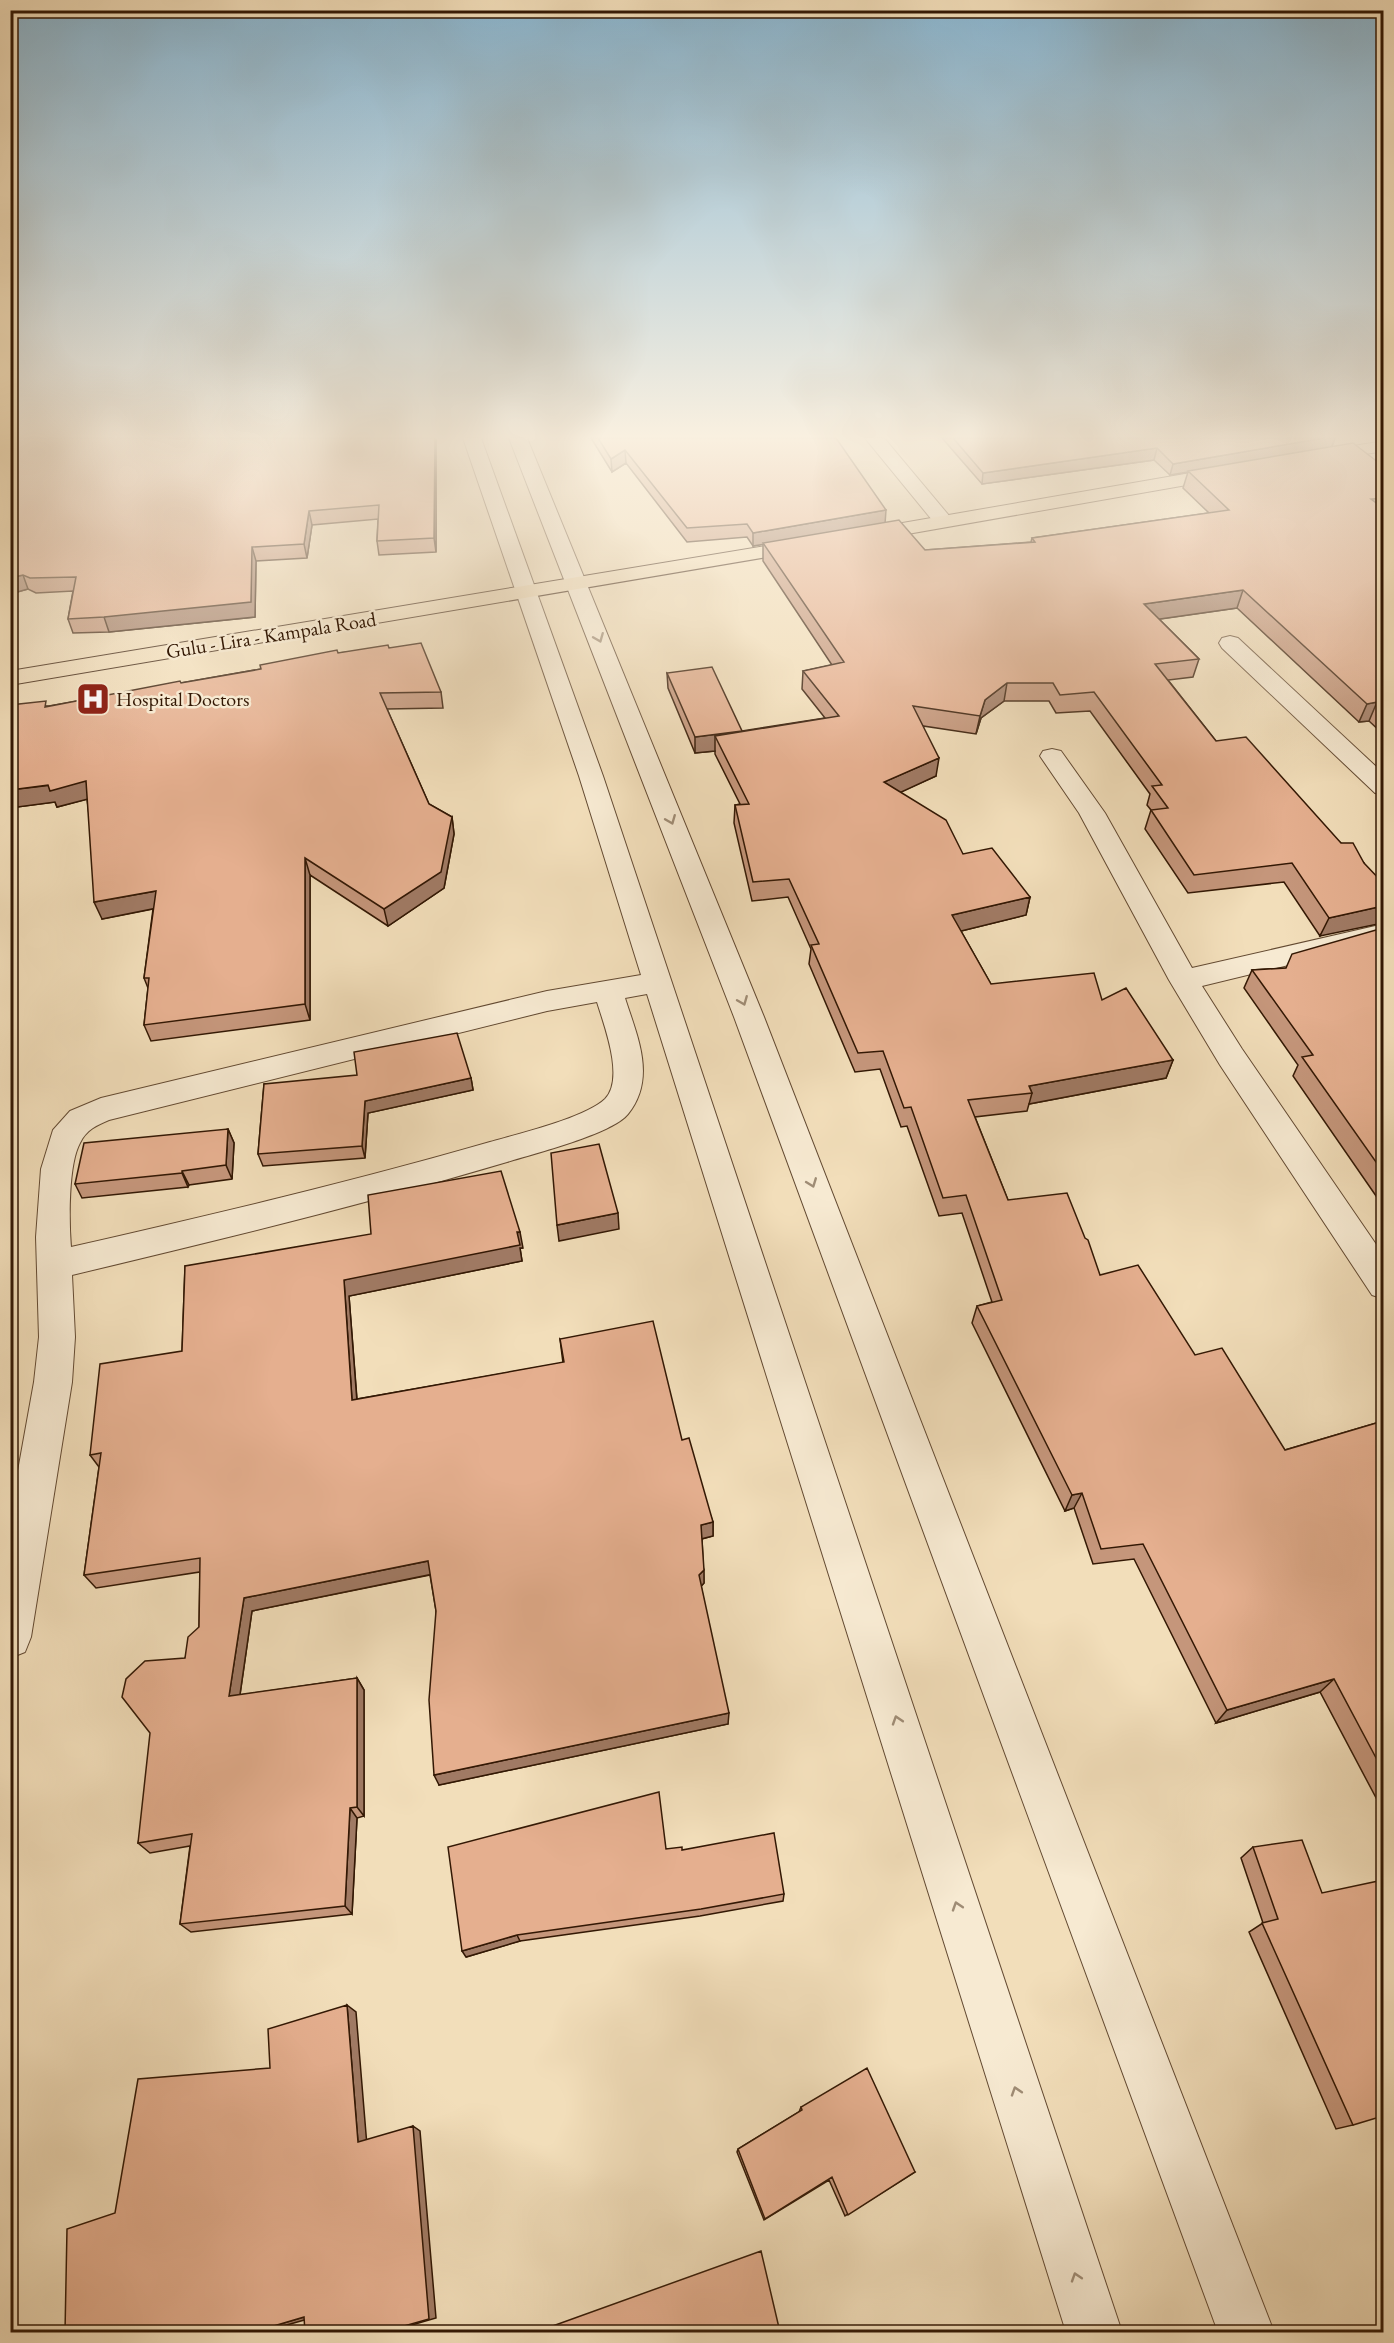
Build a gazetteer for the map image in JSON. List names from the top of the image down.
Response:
{
  "streets": {
    "main road": ["Gulu - Lira - Kampala Road"]
  },
  "places": {
    "hospital": ["Hospital Doctors"]
  }
}
